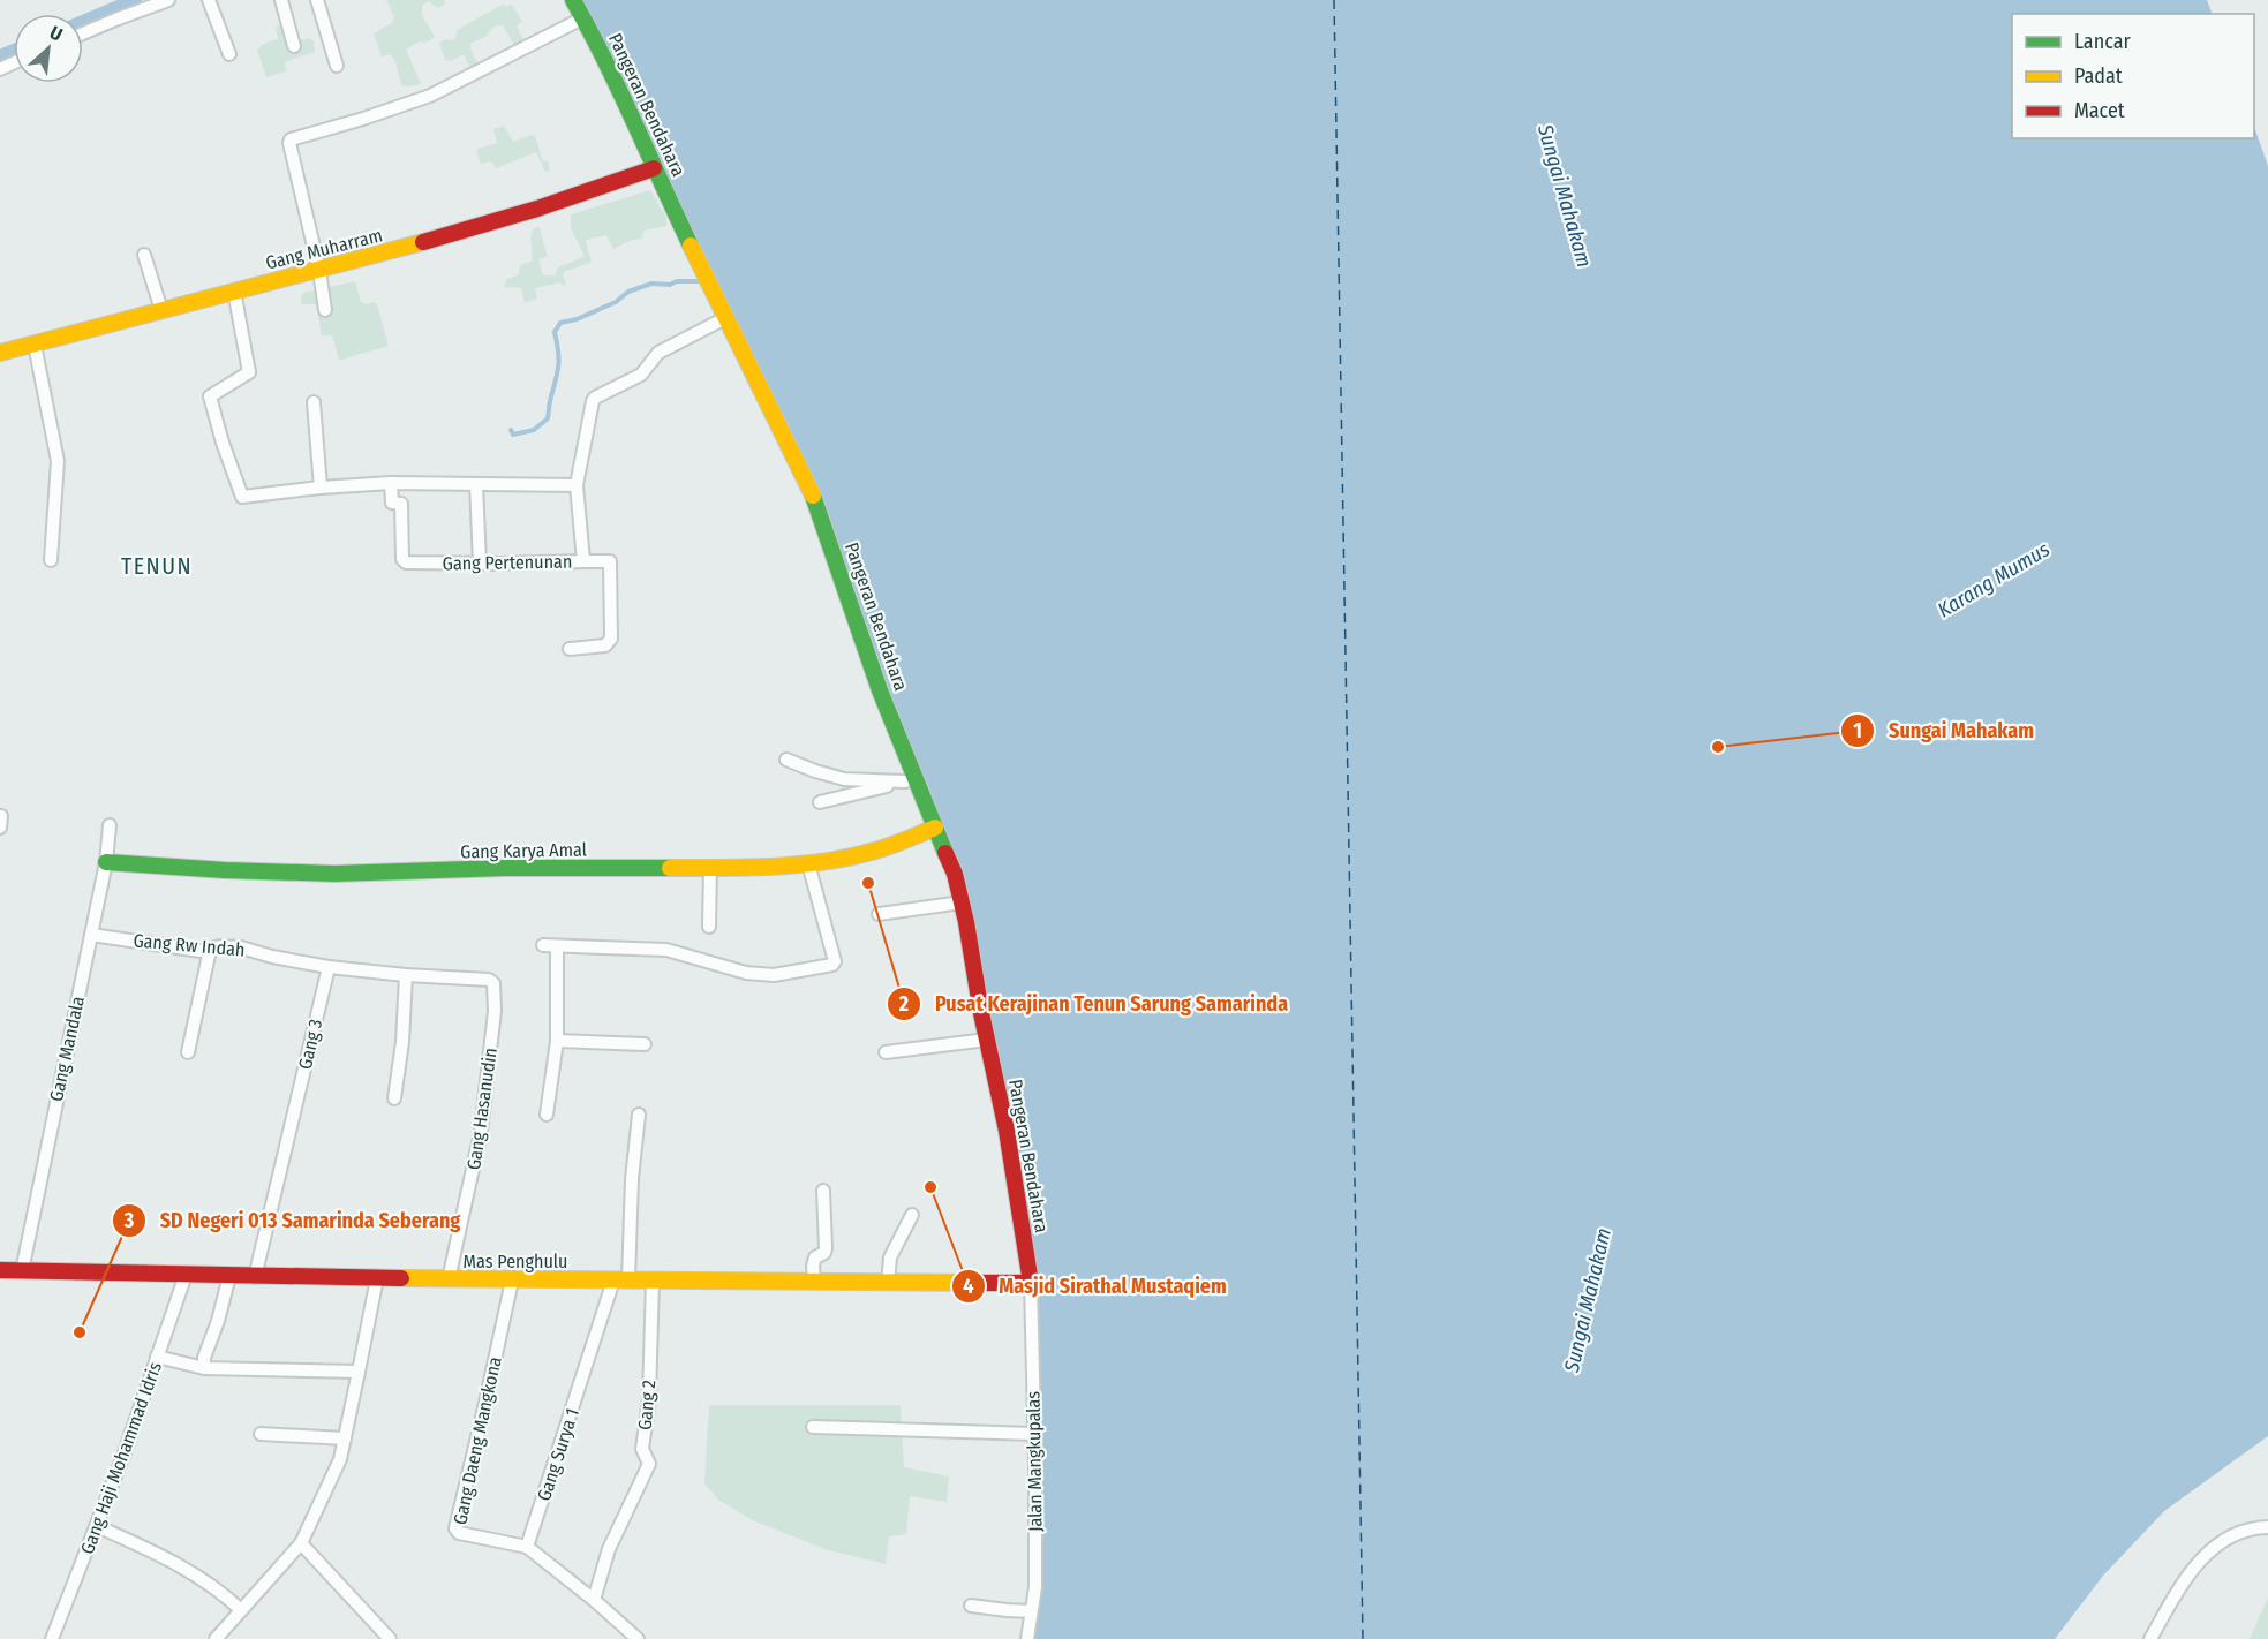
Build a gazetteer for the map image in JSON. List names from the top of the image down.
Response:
{
  "streets": {
    "street": [
      "Pangeran Bendahara",
      "Gang Muharram",
      "Gang Pertenunan",
      "Gang Karya Amal",
      "Gang Rw Indah",
      "Gang 3",
      "Gang Mandala",
      "Gang Hasanudin",
      "Mas Penghulu",
      "Gang 2",
      "Gang Daeng Mangkona",
      "Gang Surya 1",
      "Gang Haji Mohammad Idris",
      "Jalan Mangkupalas"
    ]
  },
  "crossings": [
    ["Pangeran Bendahara", "Gang Muharram"],
    ["Pangeran Bendahara", "Gang Pertenunan"],
    ["Pangeran Bendahara", "Gang Karya Amal"],
    ["Pangeran Bendahara", "Mas Penghulu"],
    ["Pangeran Bendahara", "Jalan Mangkupalas"],
    ["Gang Karya Amal", "Gang Mandala"],
    ["Gang Rw Indah", "Gang 3"],
    ["Gang Rw Indah", "Gang Mandala"],
    ["Gang 3", "Mas Penghulu"],
    ["Gang Mandala", "Mas Penghulu"],
    ["Gang Hasanudin", "Mas Penghulu"],
    ["Mas Penghulu", "Gang 2"],
    ["Mas Penghulu", "Gang Daeng Mangkona"],
    ["Mas Penghulu", "Gang Surya 1"],
    ["Mas Penghulu", "Gang Haji Mohammad Idris"],
    ["Mas Penghulu", "Jalan Mangkupalas"],
    ["Gang Daeng Mangkona", "Gang Surya 1"]
  ],
  "districts": ["TENUN"],
  "water": ["Sungai Mahakam", "Karang Mumus"],
  "places": [
    "Sungai Mahakam",
    "Pusat Kerajinan Tenun Sarung Samarinda",
    "Masjid Sirathal Mustaqiem",
    "SD Negeri 013 Samarinda Seberang"
  ],
  "legend": ["Lancar", "Padat", "Macet"],
  "north": "top right"
}
